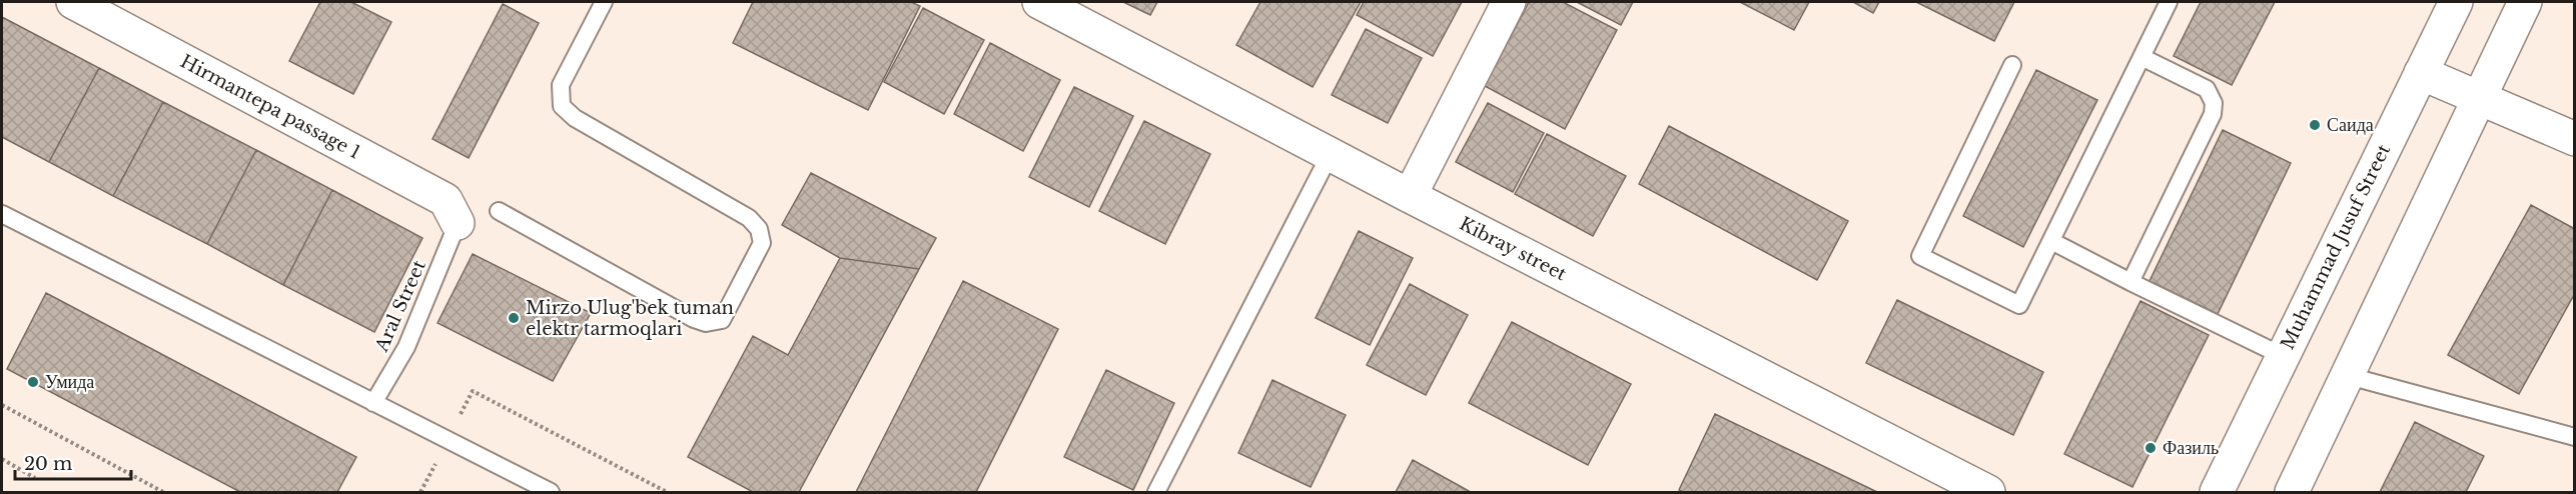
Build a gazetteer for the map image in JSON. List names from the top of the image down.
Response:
{
  "streets": {
    "street": ["Hirmantepa passage 1", "Muhammad Jusuf Street", "Kibray street"],
    "lane": ["Aral Street"]
  },
  "crossings": [
    ["Hirmantepa passage 1", "Aral Street"]
  ],
  "places": [
    "Саида",
    "Mirzo Ulug'bek tuman elektr tarmoqlari",
    "Умида",
    "Фазиль"
  ],
  "scale_bar": "20 m"
}
